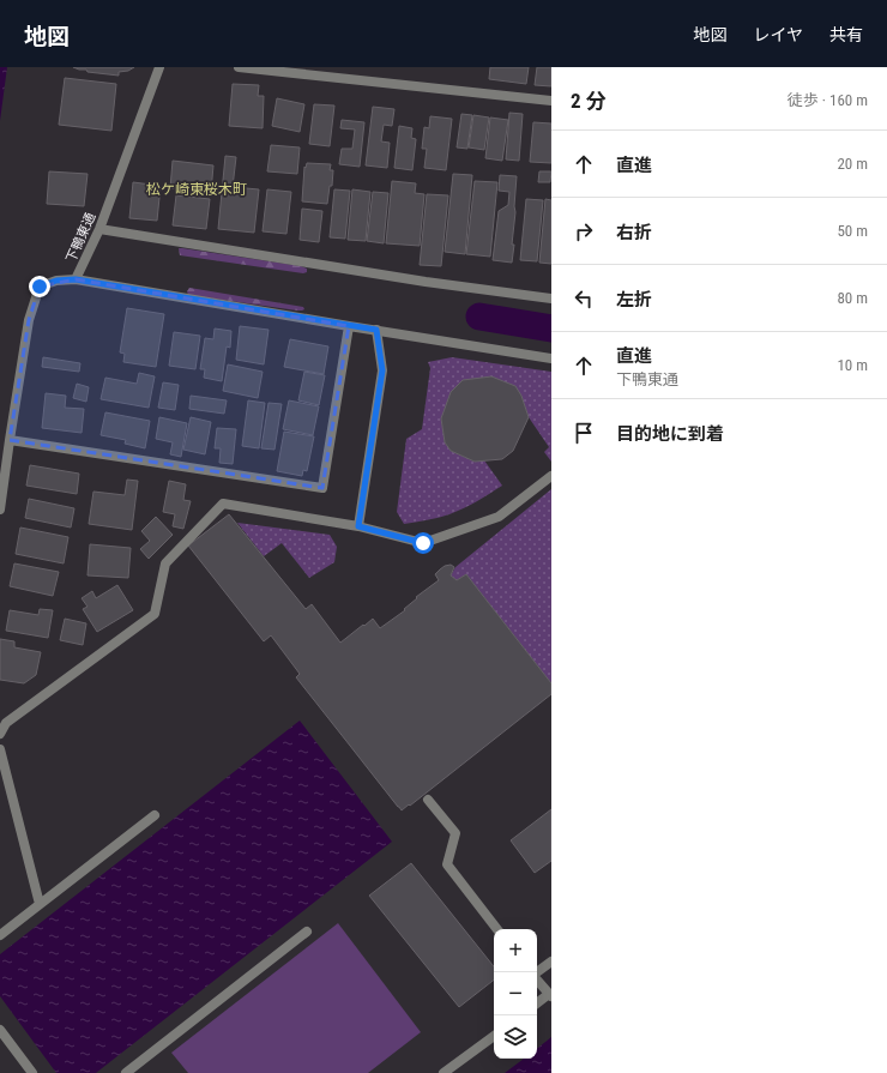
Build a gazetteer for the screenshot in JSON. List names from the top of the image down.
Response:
{
  "streets": {
    "street": ["下鴨東通"]
  },
  "districts": ["松ケ崎東桜木町"],
  "page": {
    "header": "地図",
    "nav": ["地図", "レイヤ", "共有"],
    "heading": ["2 分", "徒歩 · 160 m"],
    "list": [
      ["直進", "20 m"],
      ["右折", "50 m"],
      ["左折", "80 m"],
      ["直進", "下鴨東通", "10 m"],
      "目的地に到着"
    ],
    "map_buttons": ["+", "−"]
  }
}
